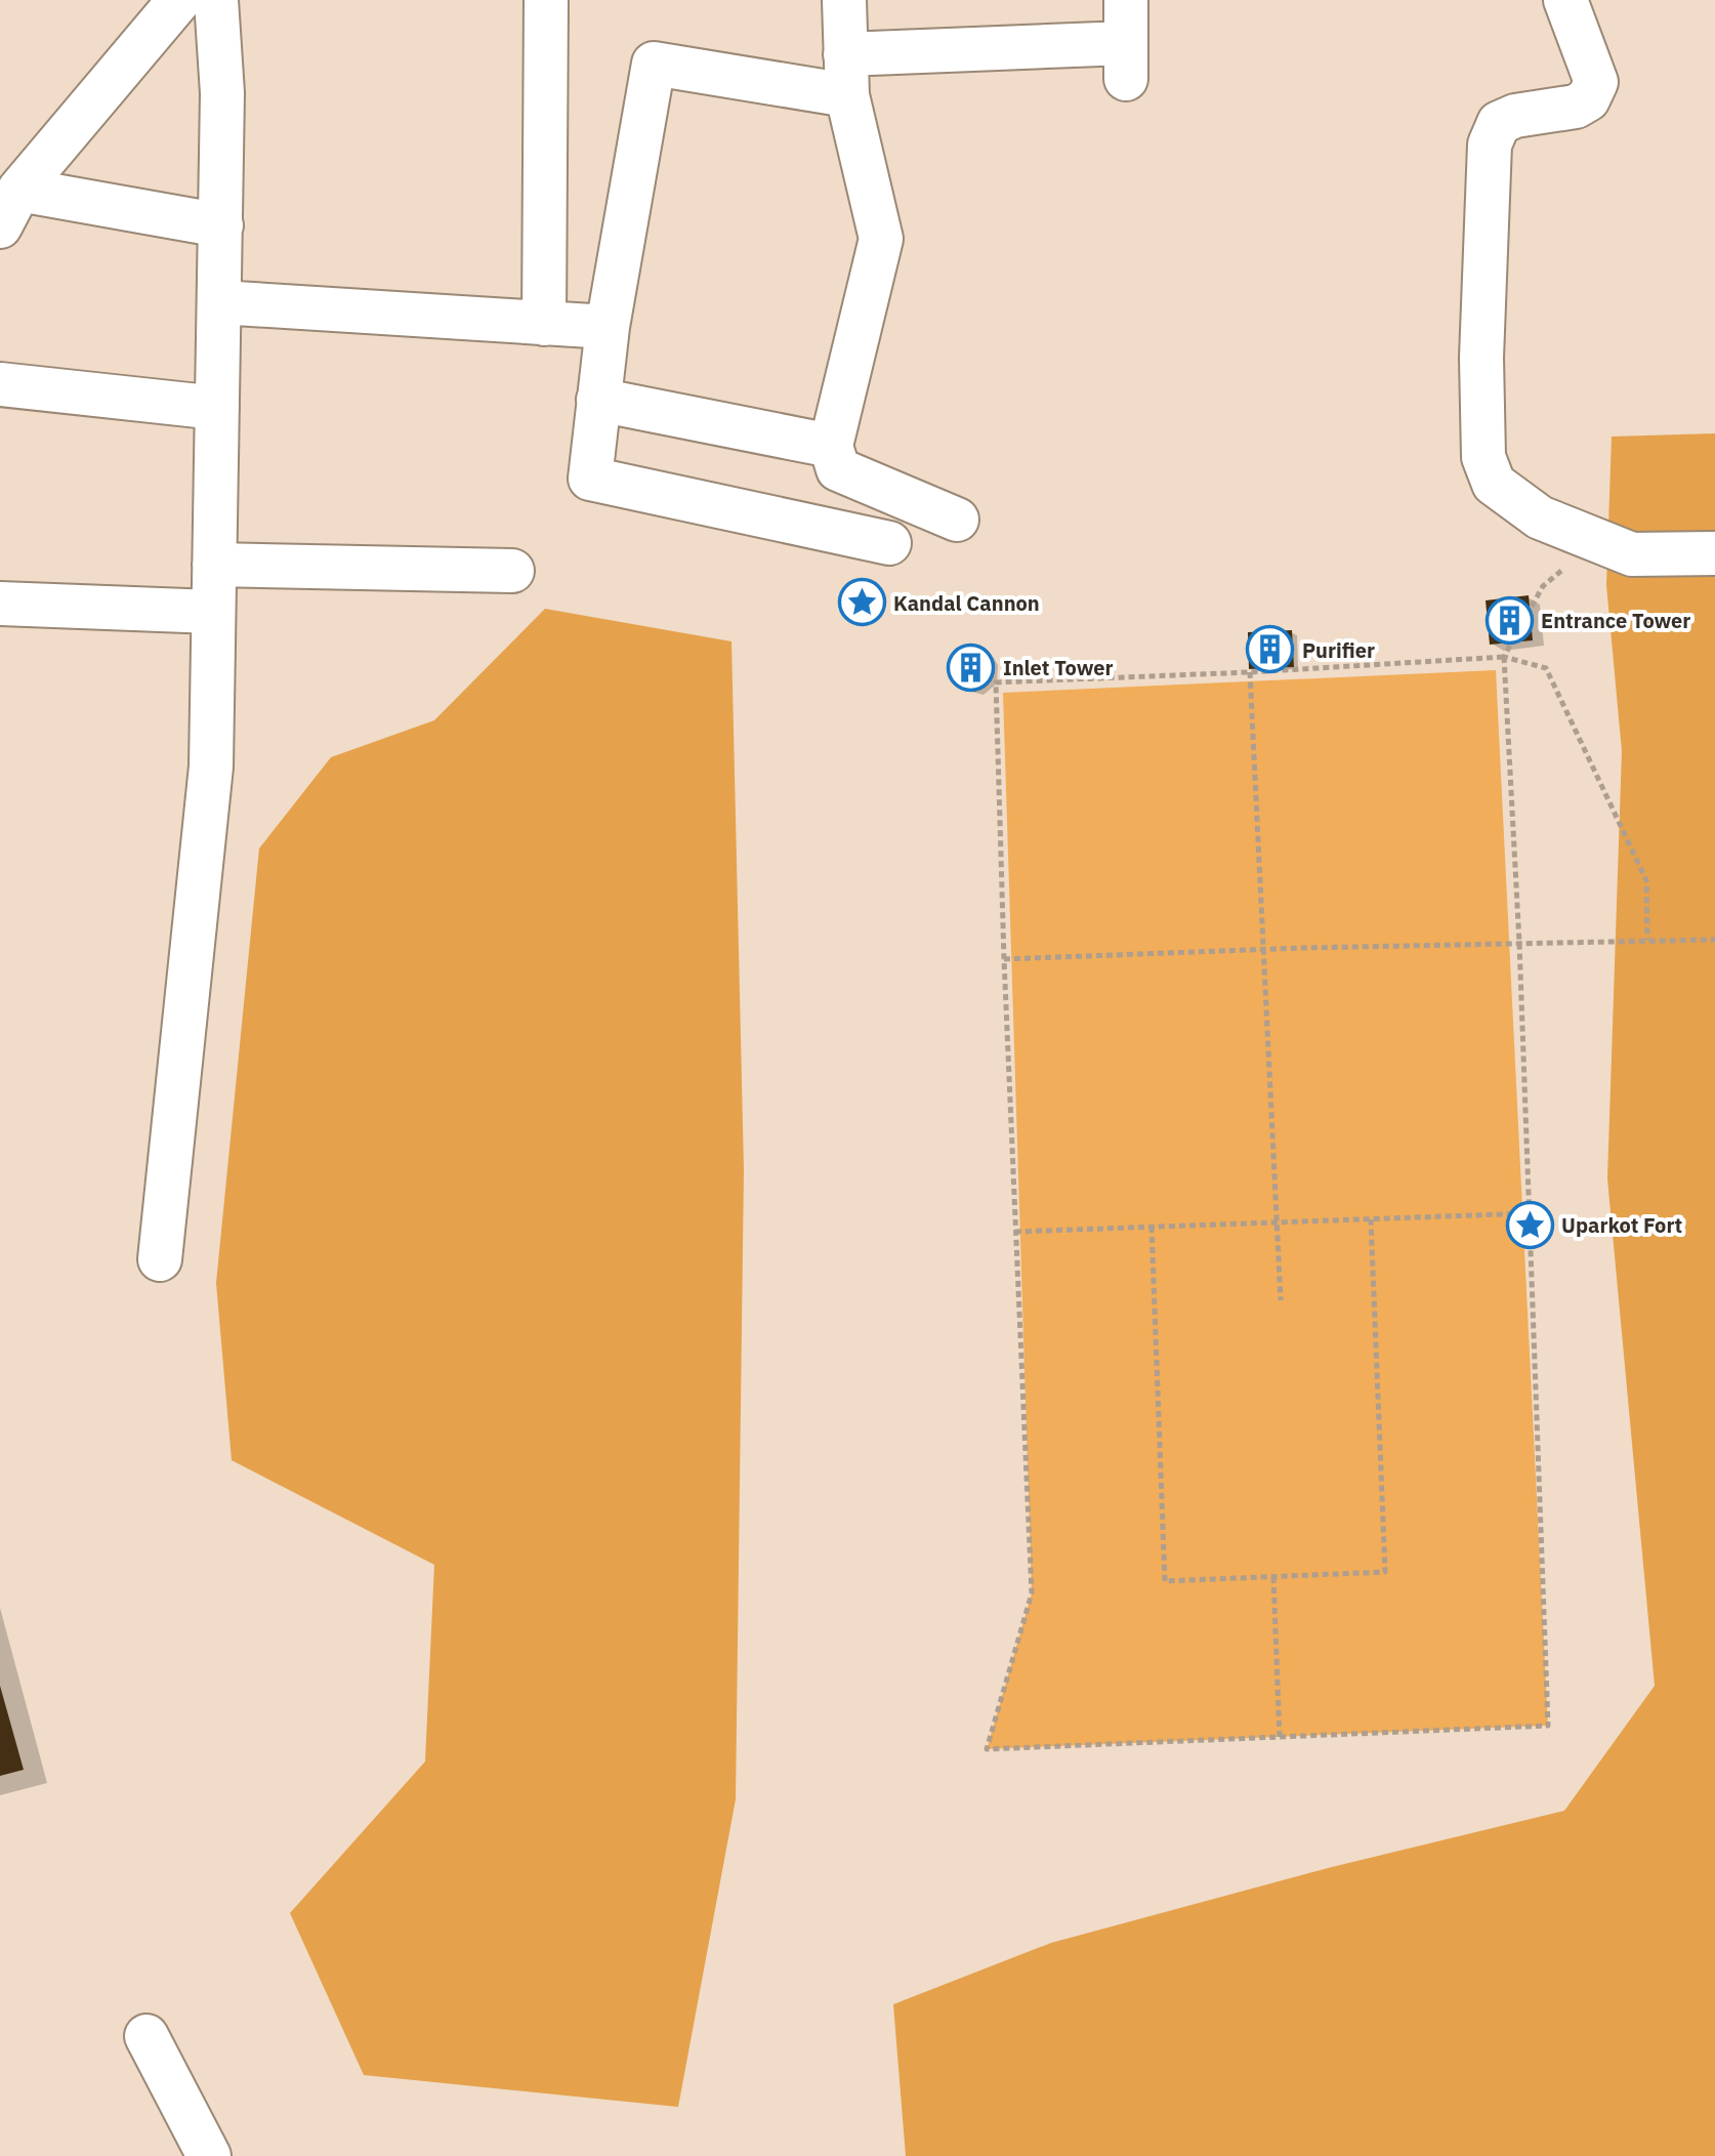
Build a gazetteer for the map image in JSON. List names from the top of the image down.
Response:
{
  "places": {
    "place": ["Kandal Cannon", "Uparkot Fort"],
    "building": ["Entrance Tower", "Purifier", "Inlet Tower"]
  }
}
